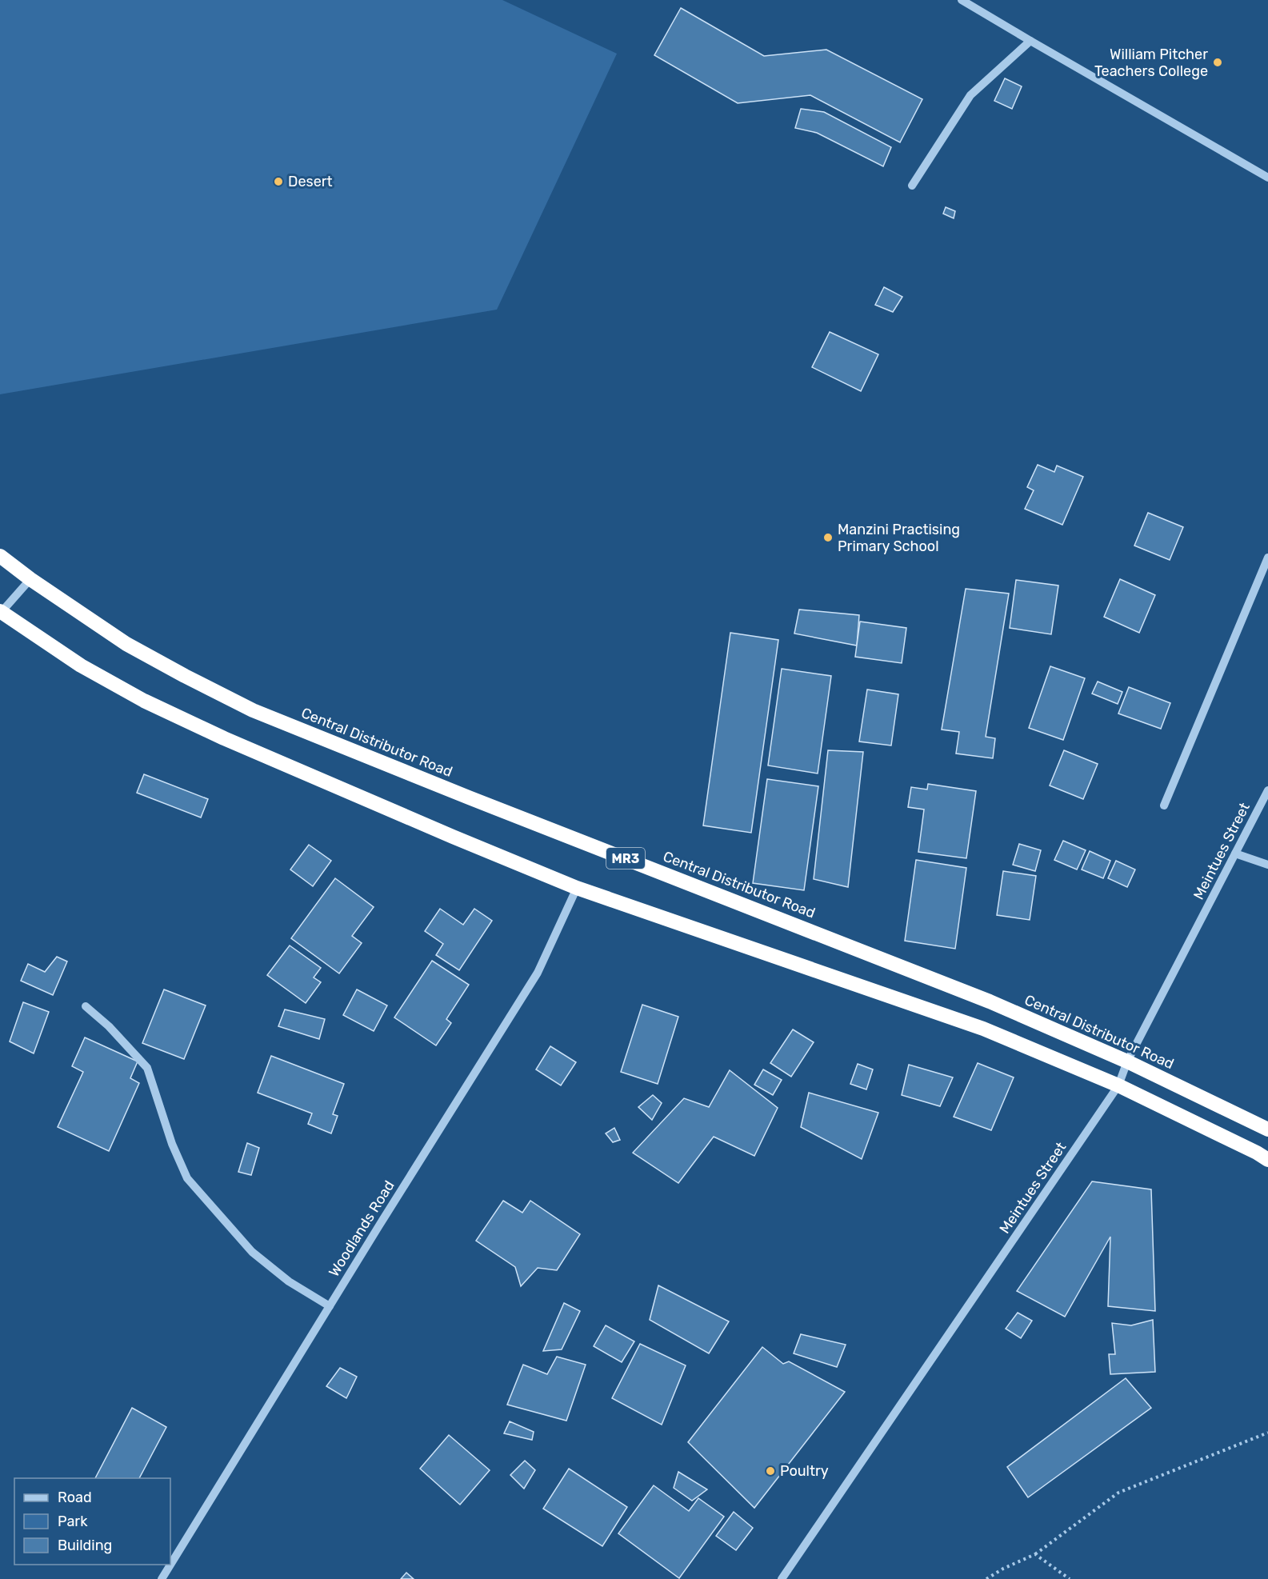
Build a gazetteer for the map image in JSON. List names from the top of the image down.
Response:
{
  "streets": {
    "highway": ["Central Distributor Road", "MR3"],
    "street": ["Meintues Street", "Woodlands Road"]
  },
  "crossings": [
    ["Central Distributor Road", "Meintues Street"]
  ],
  "places": [
    "William Pitcher Teachers College",
    "Desert",
    "Manzini Practising Primary School",
    "Poultry"
  ],
  "legend": ["Road", "Park", "Building"]
}
